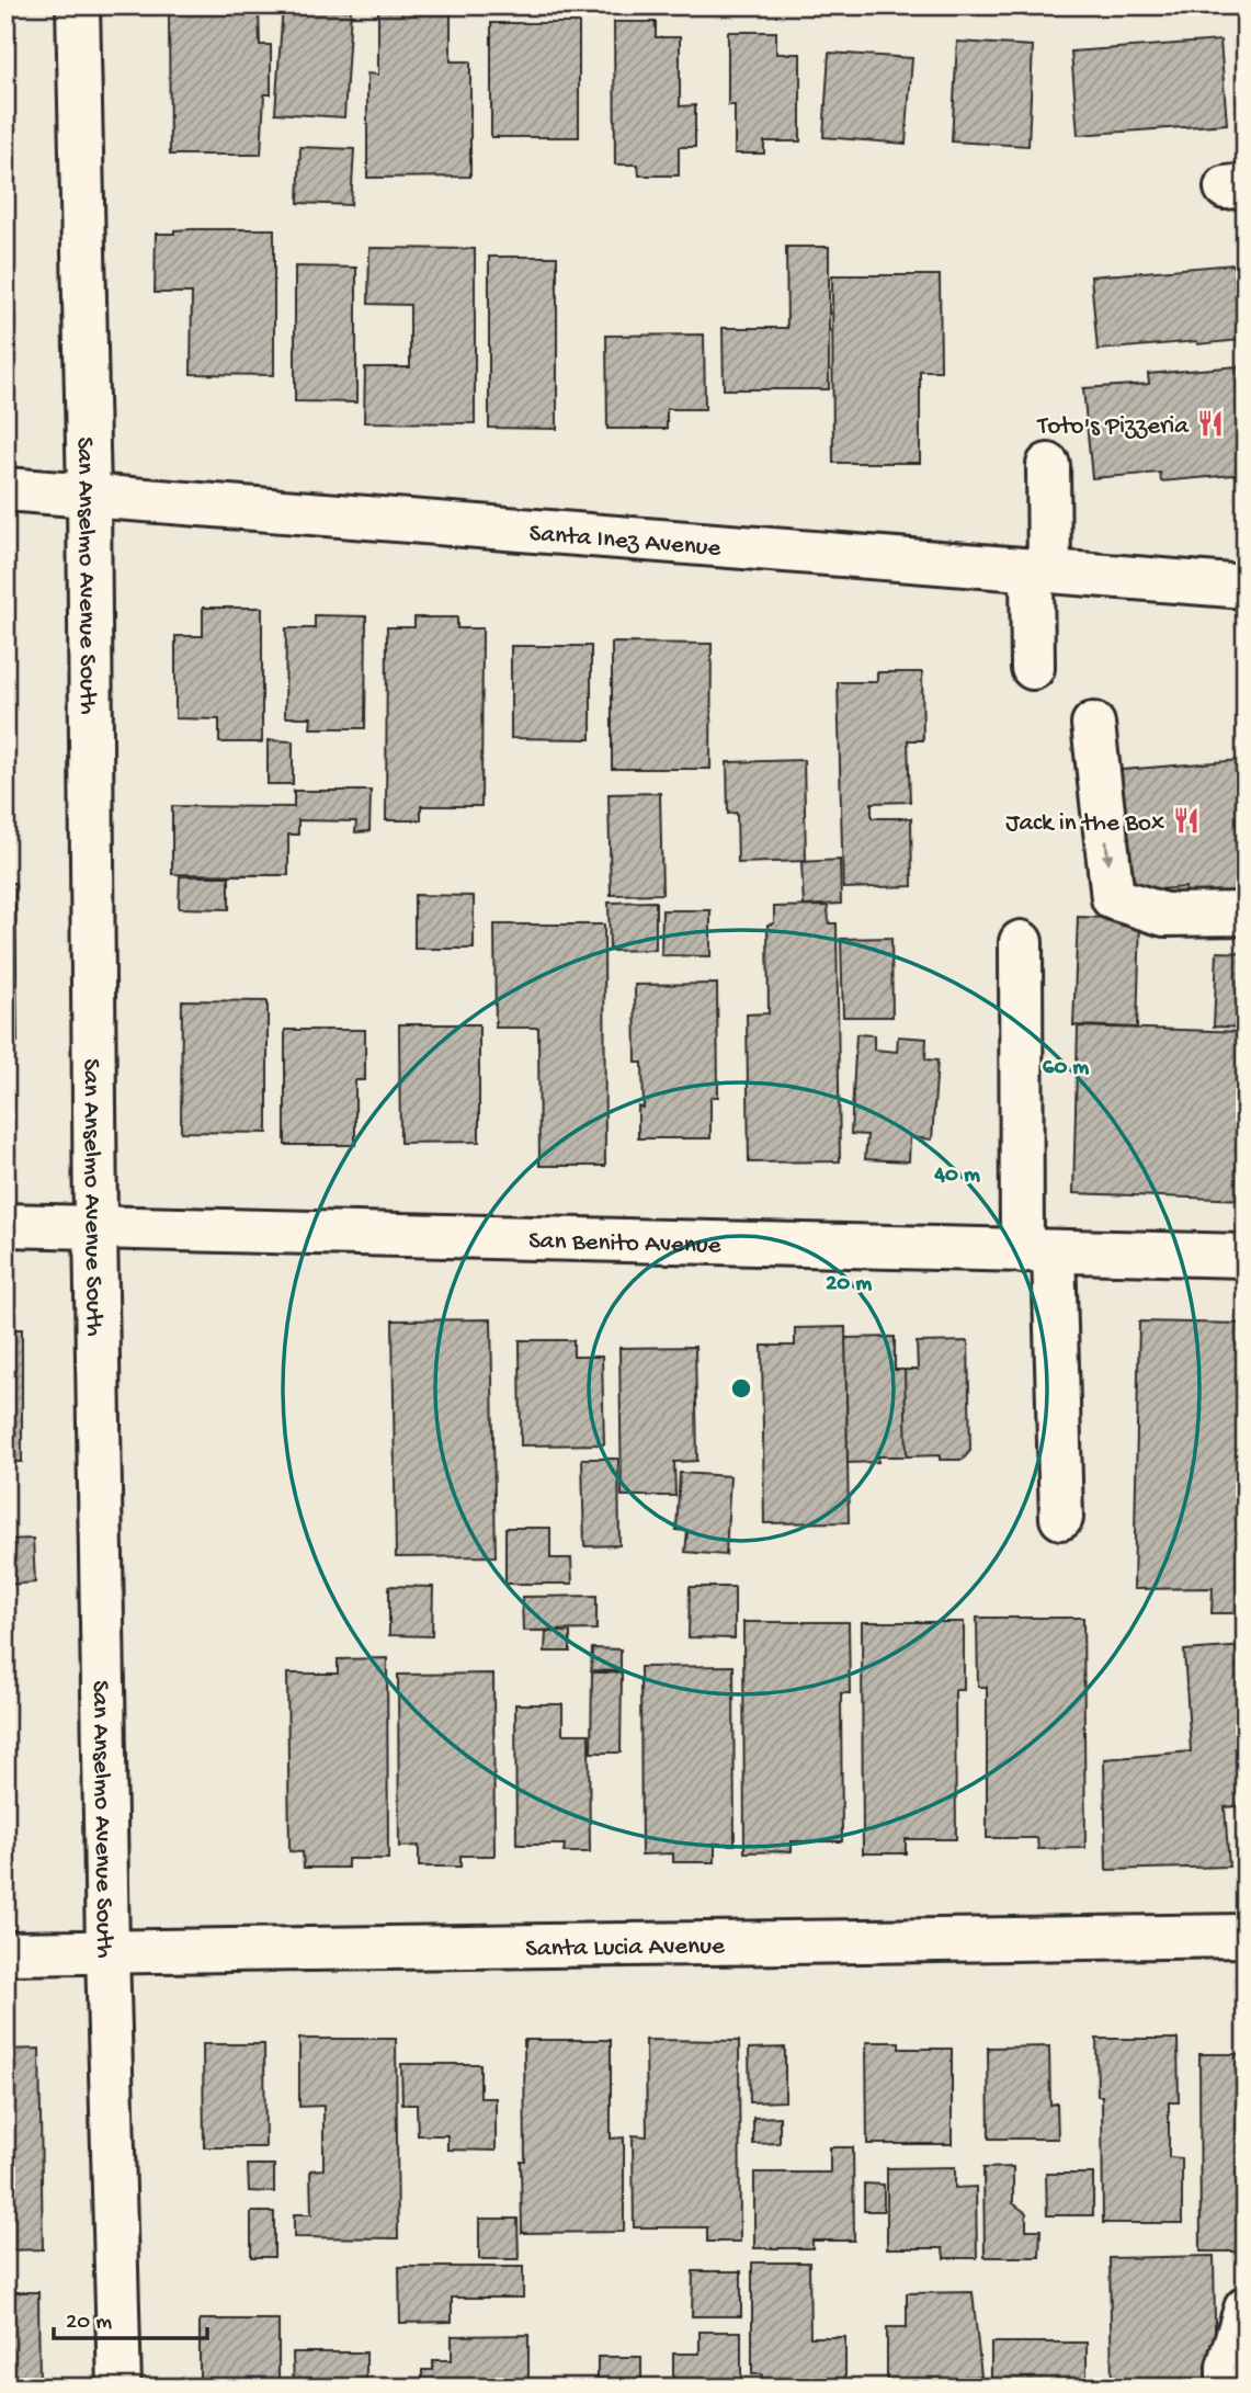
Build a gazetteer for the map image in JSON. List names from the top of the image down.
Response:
{
  "streets": {
    "street": [
      "Santa Inez Avenue",
      "San Anselmo Avenue South",
      "San Benito Avenue",
      "Santa Lucia Avenue"
    ]
  },
  "crossings": [
    ["Santa Inez Avenue", "San Anselmo Avenue South"],
    ["San Anselmo Avenue South", "San Benito Avenue"],
    ["San Anselmo Avenue South", "Santa Lucia Avenue"]
  ],
  "places": {
    "restaurant": ["Toto's Pizzeria", "Jack in the Box"]
  },
  "scale_bar": "20 m",
  "rings": ["60 m", "40 m", "20 m"]
}
